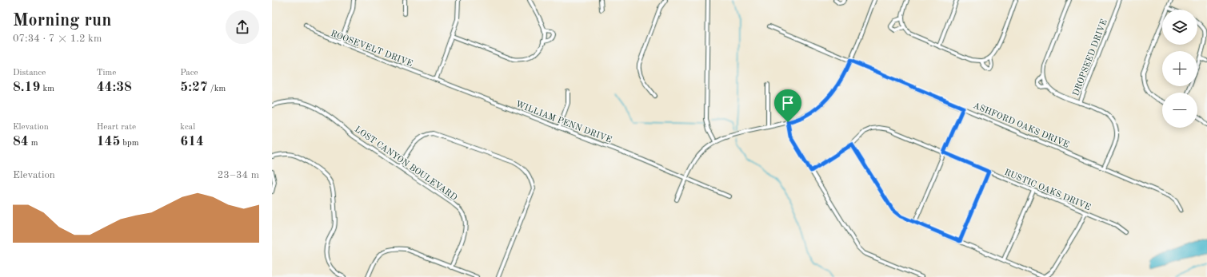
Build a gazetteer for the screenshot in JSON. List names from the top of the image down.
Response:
{
  "streets": {
    "street": [
      "ROOSEVELT DRIVE",
      "DROPSEED DRIVE",
      "WILLIAM PENN DRIVE",
      "ASHFORD OAKS DRIVE",
      "LOST CANYON BOULEVARD",
      "RUSTIC OAKS DRIVE"
    ]
  },
  "crossings": [
    ["ROOSEVELT DRIVE", "WILLIAM PENN DRIVE"]
  ],
  "page": {
    "heading": ["Morning run", "07:34 · 7 × 1.2 km"],
    "map_buttons": ["+", "−"],
    "stats": [
      ["Distance", "8.19 km"],
      ["Time", "44:38"],
      ["Pace", "5:27 /km"],
      ["Elevation", "84 m"],
      ["Heart rate", "145 bpm"],
      ["kcal", "614"]
    ],
    "chart": ["Elevation", "23–34 m"]
  }
}
